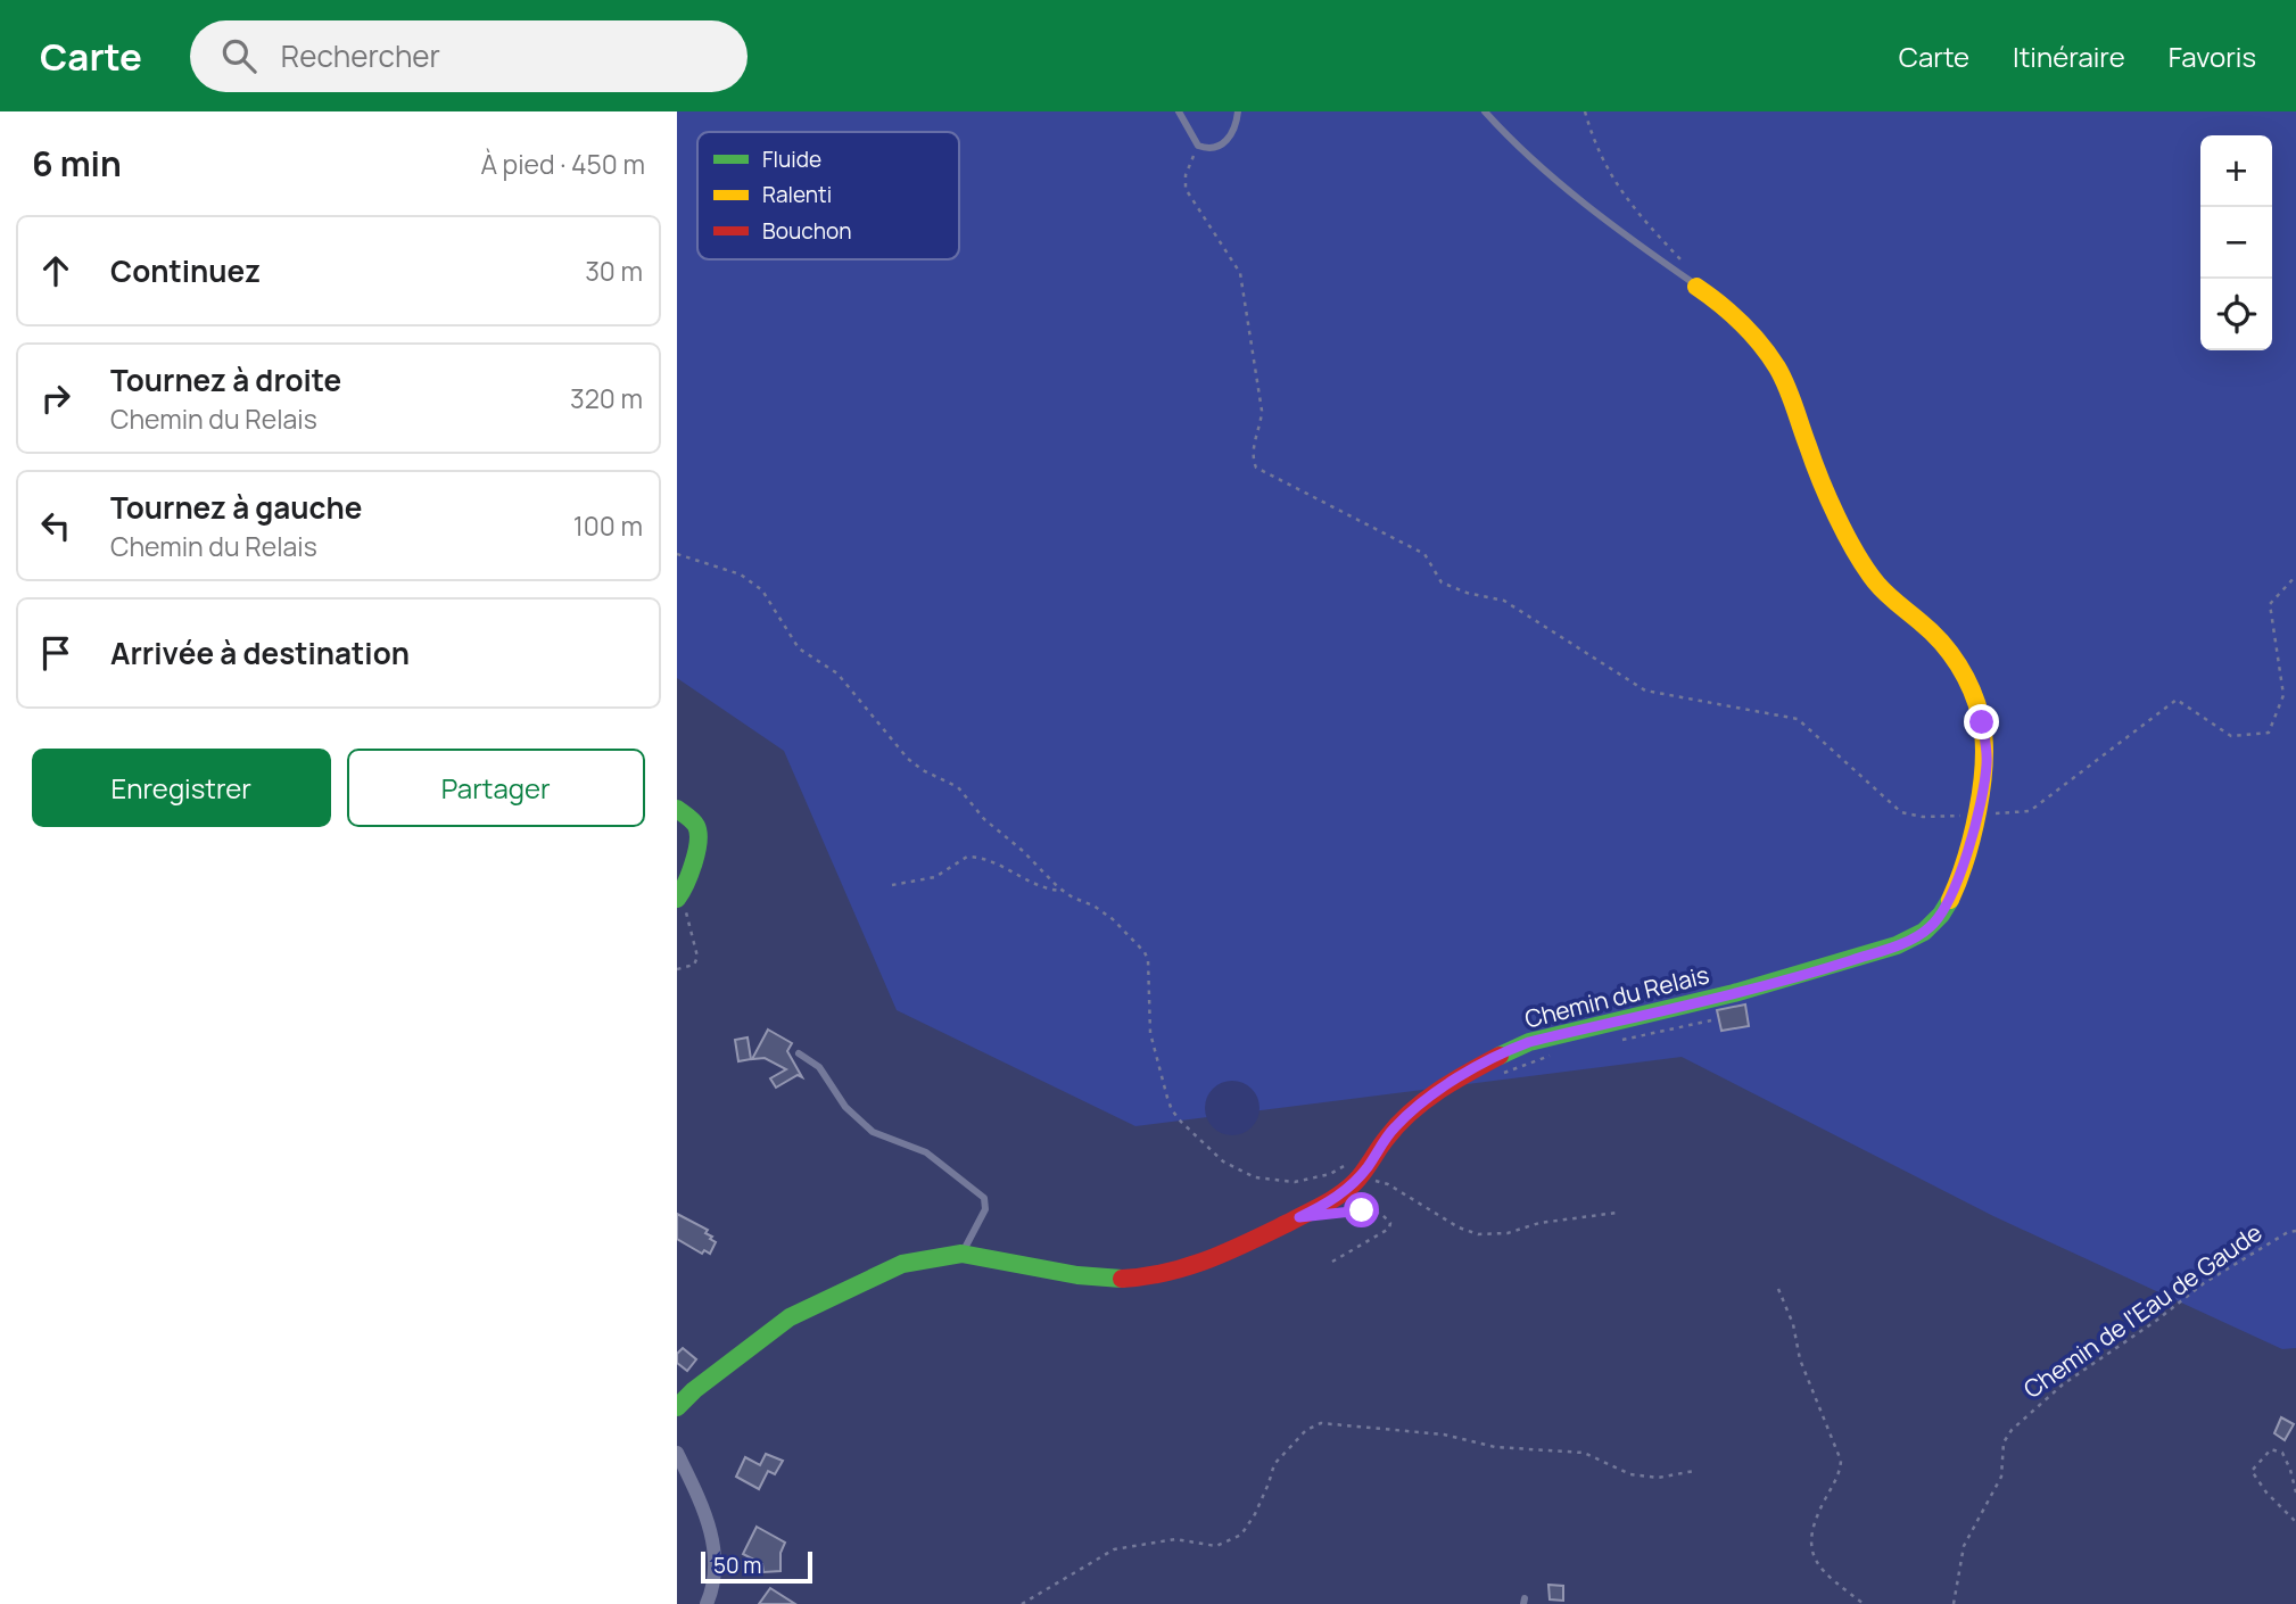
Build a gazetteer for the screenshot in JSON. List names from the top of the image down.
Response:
{
  "streets": {
    "street": ["Chemin du Relais"],
    "path": ["Chemin de l'Eau de Gaude"]
  },
  "legend": ["Fluide", "Ralenti", "Bouchon"],
  "scale_bar": "50 m",
  "page": {
    "header": "Carte",
    "search": "Rechercher",
    "nav": ["Carte", "Itinéraire", "Favoris"],
    "heading": ["6 min", "À pied · 450 m"],
    "map_buttons": ["+", "−"],
    "list": [
      ["Continuez", "30 m"],
      ["Tournez à droite", "Chemin du Relais", "320 m"],
      ["Tournez à gauche", "Chemin du Relais", "100 m"],
      "Arrivée à destination"
    ],
    "buttons": ["Enregistrer", "Partager"],
    "scale": "50 m"
  }
}
